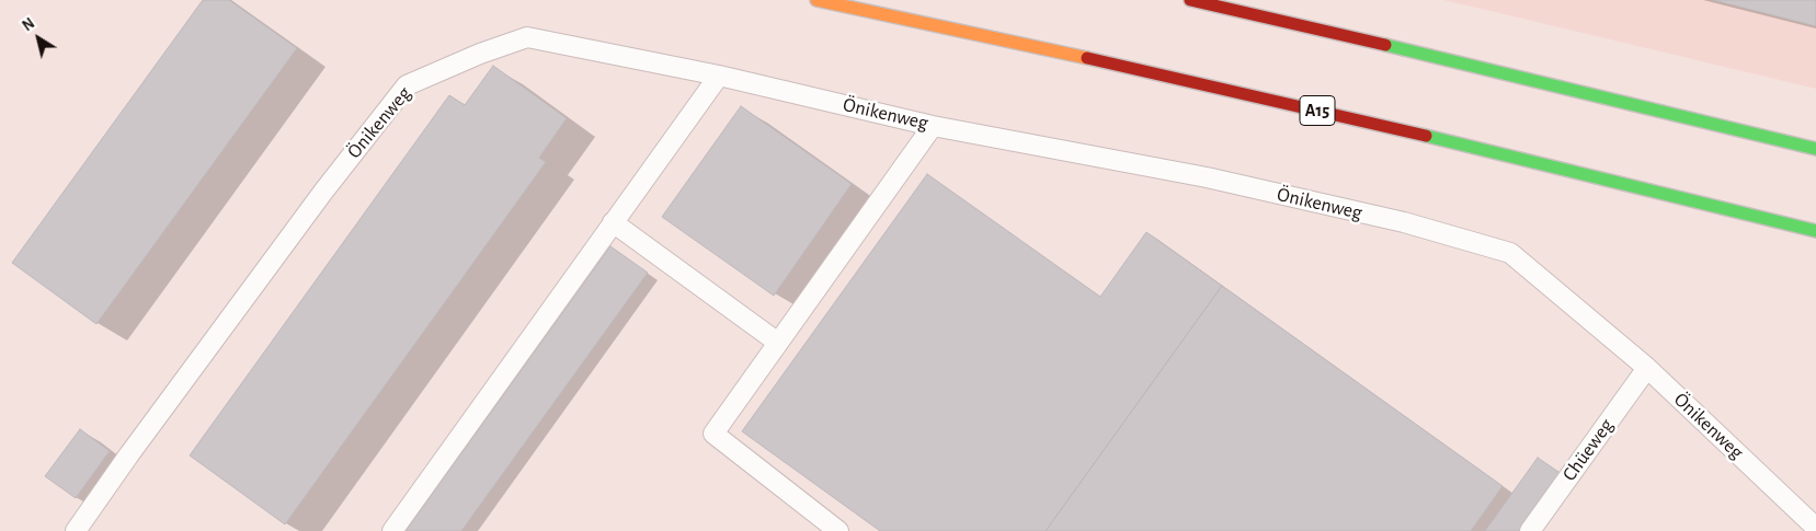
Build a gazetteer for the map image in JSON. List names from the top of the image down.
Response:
{
  "streets": {
    "highway": ["A15"],
    "lane": ["Önikenweg", "Chüeweg"]
  },
  "crossings": [
    ["Önikenweg", "Chüeweg"]
  ],
  "north": "top left"
}
